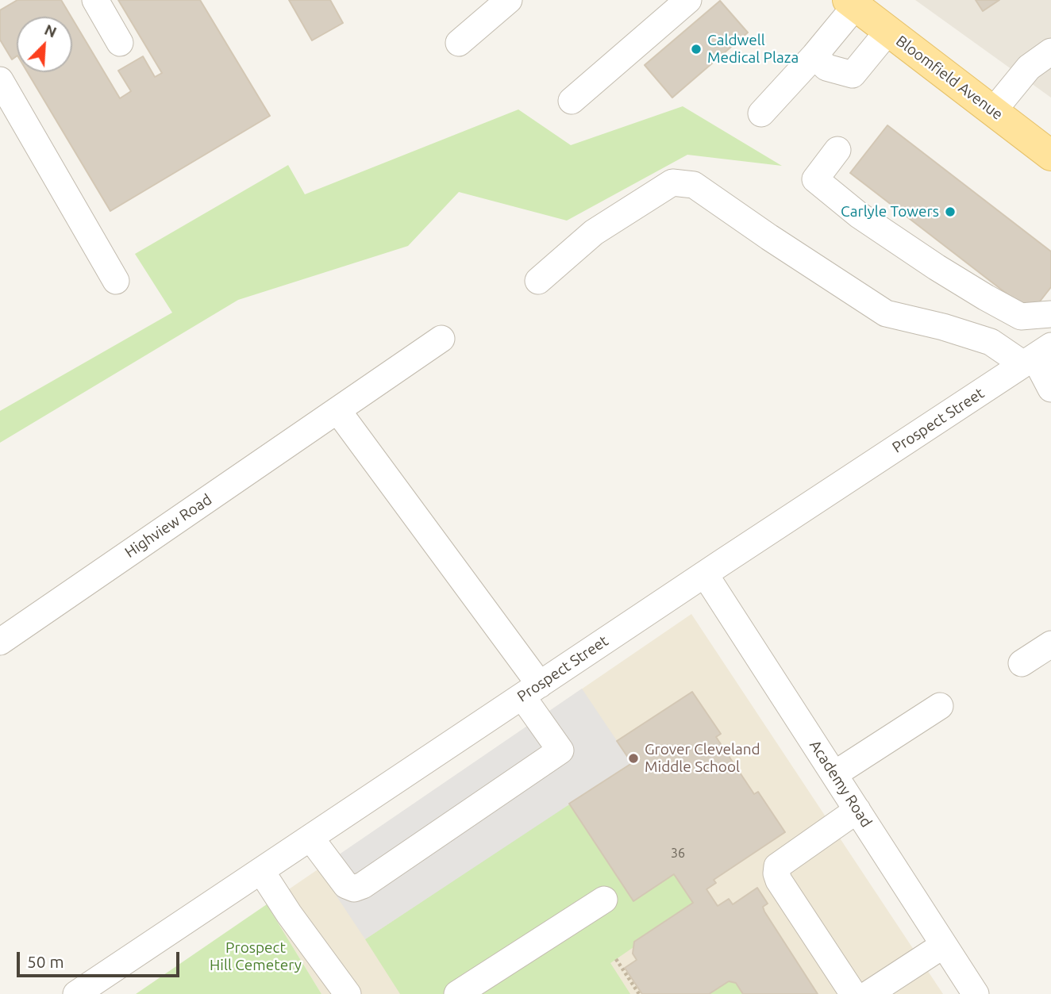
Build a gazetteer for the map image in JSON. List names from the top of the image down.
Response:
{
  "streets": {
    "main road": ["Bloomfield Avenue"],
    "street": ["Prospect Street", "Highview Road", "Academy Road"]
  },
  "crossings": [
    ["Prospect Street", "Academy Road"]
  ],
  "parks": ["Prospect Hill Cemetery"],
  "places": ["Caldwell Medical Plaza", "Carlyle Towers", "Grover Cleveland Middle School"],
  "house_numbers": ["36"],
  "scale_bar": "50 m",
  "north": "top right"
}
